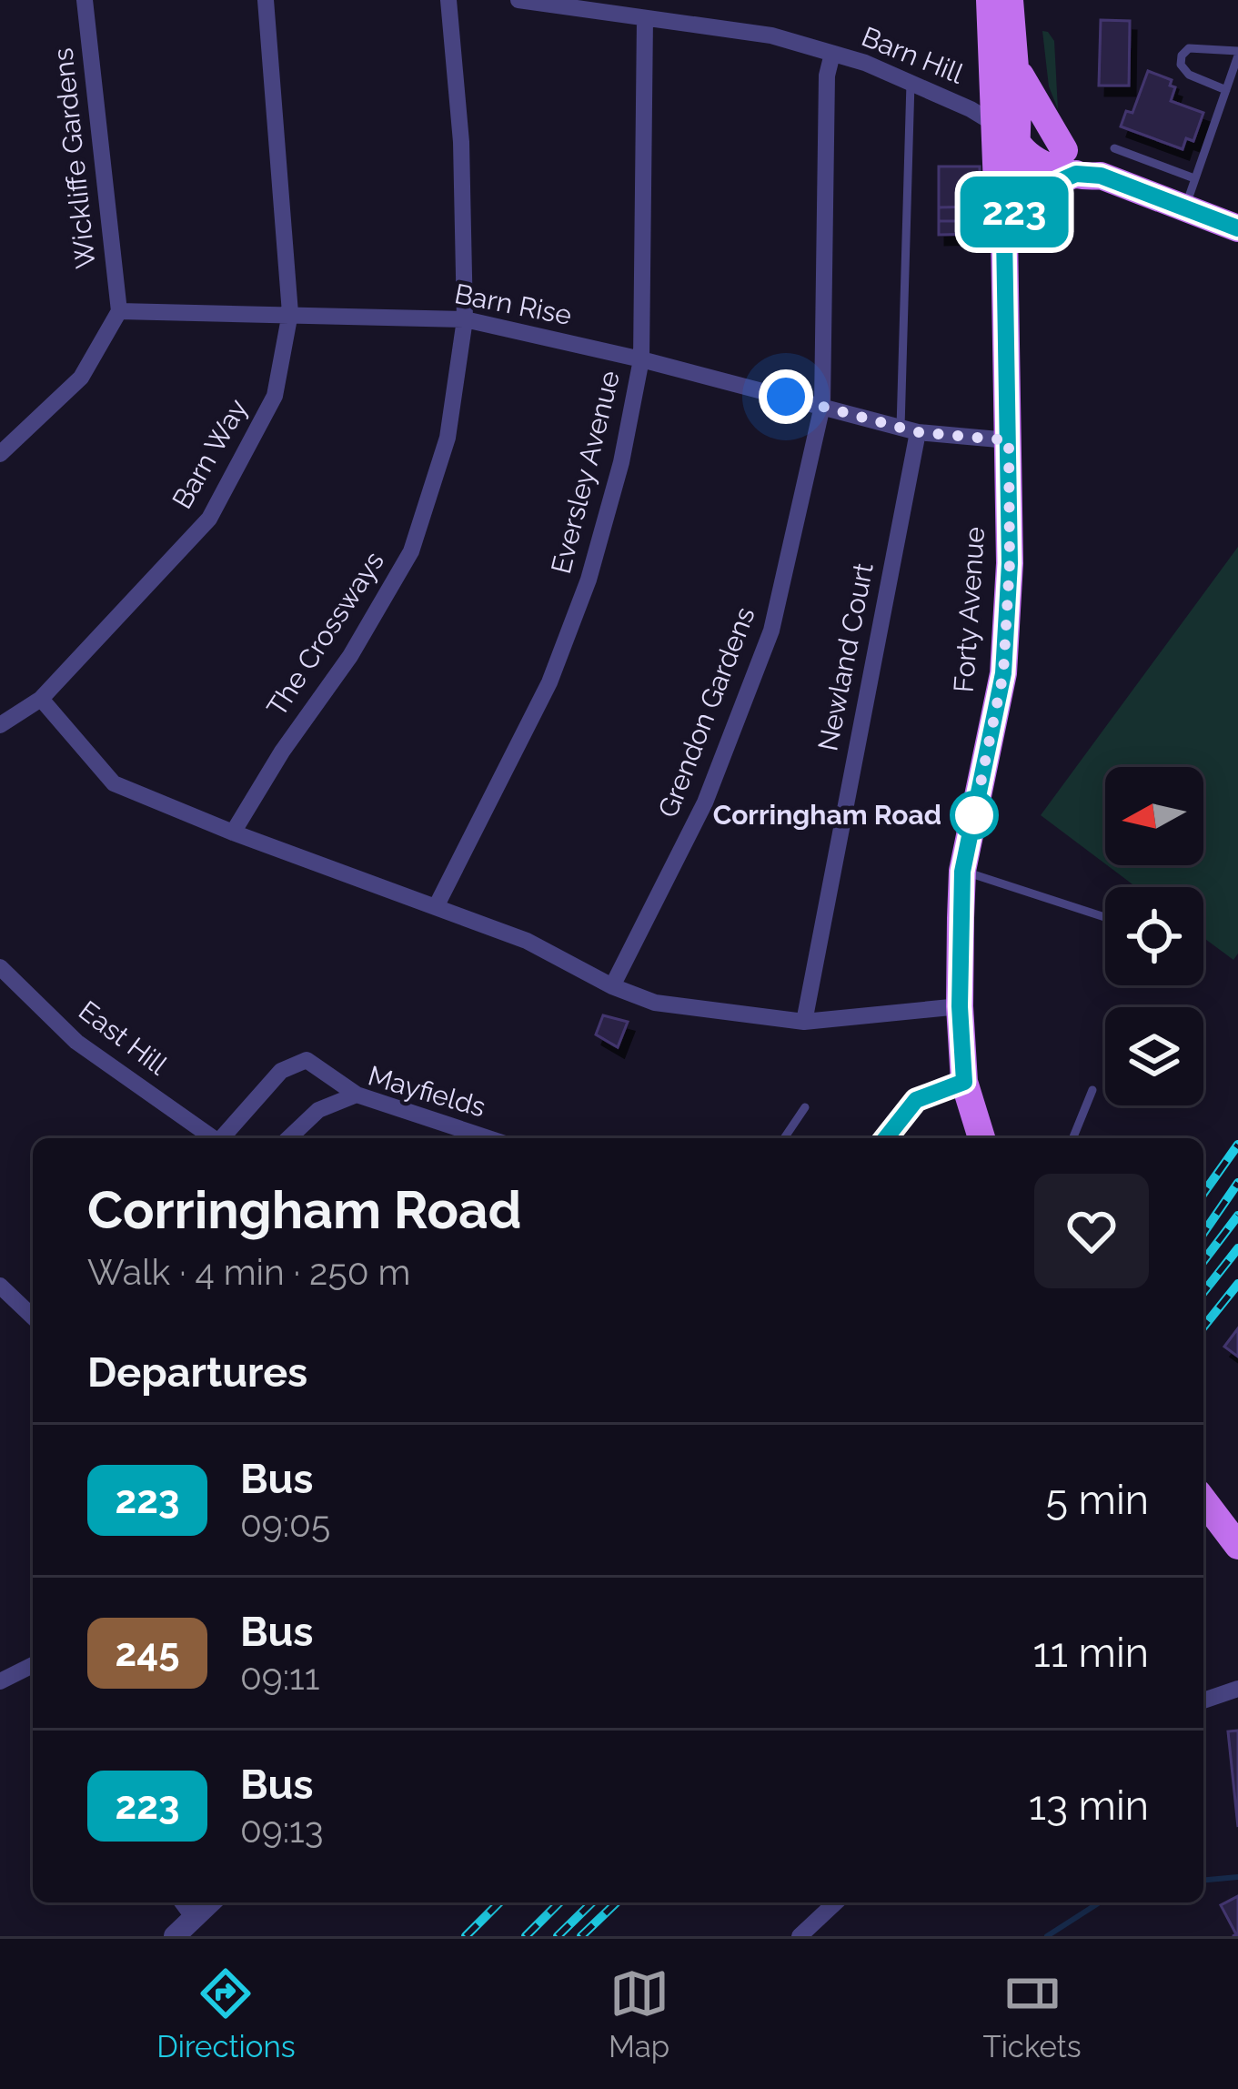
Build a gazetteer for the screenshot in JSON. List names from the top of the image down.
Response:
{
  "streets": {
    "main road": ["Forty Avenue"],
    "street": [
      "Barn Hill",
      "Wickliffe Gardens",
      "Barn Rise",
      "Barn Way",
      "Eversley Avenue",
      "The Crossways",
      "Newland Court",
      "Grendon Gardens",
      "East Hill",
      "Mayfields"
    ]
  },
  "crossings": [
    ["Barn Hill", "Eversley Avenue"],
    ["Barn Hill", "Forty Avenue"],
    ["Barn Hill", "Grendon Gardens"],
    ["Wickliffe Gardens", "Barn Rise"],
    ["Barn Rise", "Barn Way"],
    ["Barn Rise", "Eversley Avenue"],
    ["Barn Rise", "Forty Avenue"],
    ["Barn Rise", "The Crossways"],
    ["Barn Rise", "Newland Court"],
    ["Barn Rise", "Grendon Gardens"]
  ],
  "places": ["Corringham Road"],
  "lines": ["bus line 223"],
  "north": "left",
  "page": {
    "on_map": "223",
    "heading": [
      ["Corringham Road", "Walk · 4 min · 250 m"],
      "Departures"
    ],
    "list": [
      {
        "mark": "223",
        "name": "Bus",
        "note": "09:05",
        "value": "5 min"
      },
      {
        "mark": "245",
        "name": "Bus",
        "note": "09:11",
        "value": "11 min"
      },
      {
        "mark": "223",
        "name": "Bus",
        "note": "09:13",
        "value": "13 min"
      }
    ],
    "tabs": ["Directions", "Map", "Tickets"]
  }
}
